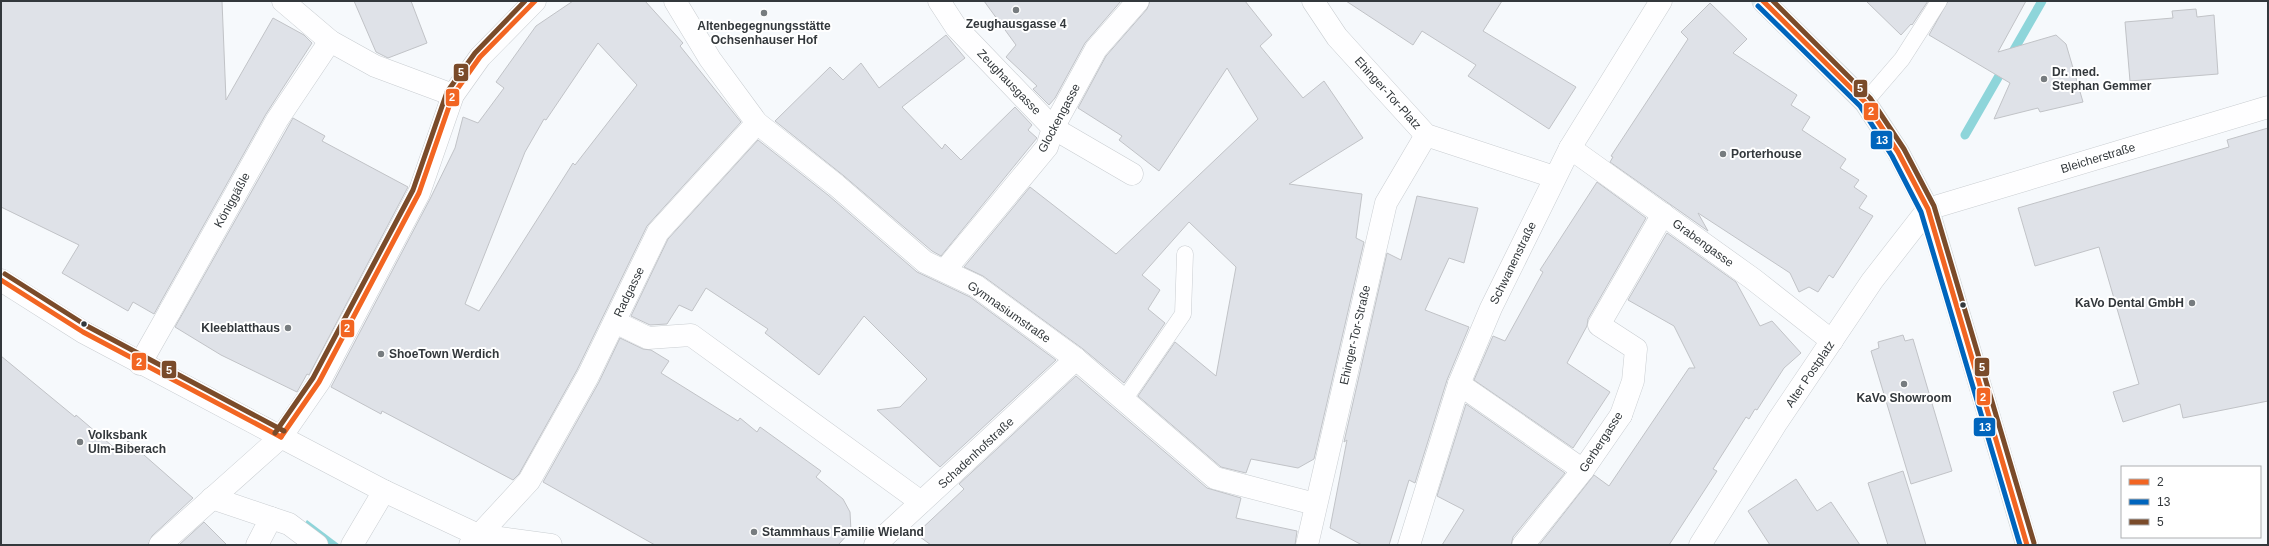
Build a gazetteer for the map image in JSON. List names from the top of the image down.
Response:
{
  "streets": {
    "street": [
      "Zeughausgasse",
      "Ehinger-Tor-Platz",
      "Glockengasse",
      "Bleicherstraße",
      "Königgäßle",
      "Grabengasse",
      "Schwanenstraße",
      "Radgasse",
      "Gymnasiumstraße",
      "Ehinger-Tor-Straße",
      "Alter Postplatz",
      "Gerbergasse",
      "Schadenhofstraße"
    ]
  },
  "crossings": [
    ["Zeughausgasse", "Glockengasse"],
    ["Ehinger-Tor-Platz", "Schwanenstraße"],
    ["Ehinger-Tor-Platz", "Ehinger-Tor-Straße"],
    ["Glockengasse", "Gymnasiumstraße"],
    ["Bleicherstraße", "Alter Postplatz"],
    ["Grabengasse", "Schwanenstraße"],
    ["Grabengasse", "Alter Postplatz"],
    ["Grabengasse", "Gerbergasse"],
    ["Radgasse", "Gymnasiumstraße"],
    ["Gymnasiumstraße", "Ehinger-Tor-Straße"],
    ["Gymnasiumstraße", "Schadenhofstraße"]
  ],
  "places": [
    "Zeughausgasse 4",
    "Altenbegegnungsstätte Ochsenhauser Hof",
    "Dr. med. Stephan Gemmer",
    "Porterhouse",
    "KaVo Dental GmbH",
    "Kleeblatthaus",
    "ShoeTown Werdich",
    "KaVo Showroom",
    "Volksbank Ulm-Biberach",
    "Stammhaus Familie Wieland"
  ],
  "lines": ["transit line 2", "transit line 5", "transit line 13"],
  "legend": ["2", "13", "5"]
}
